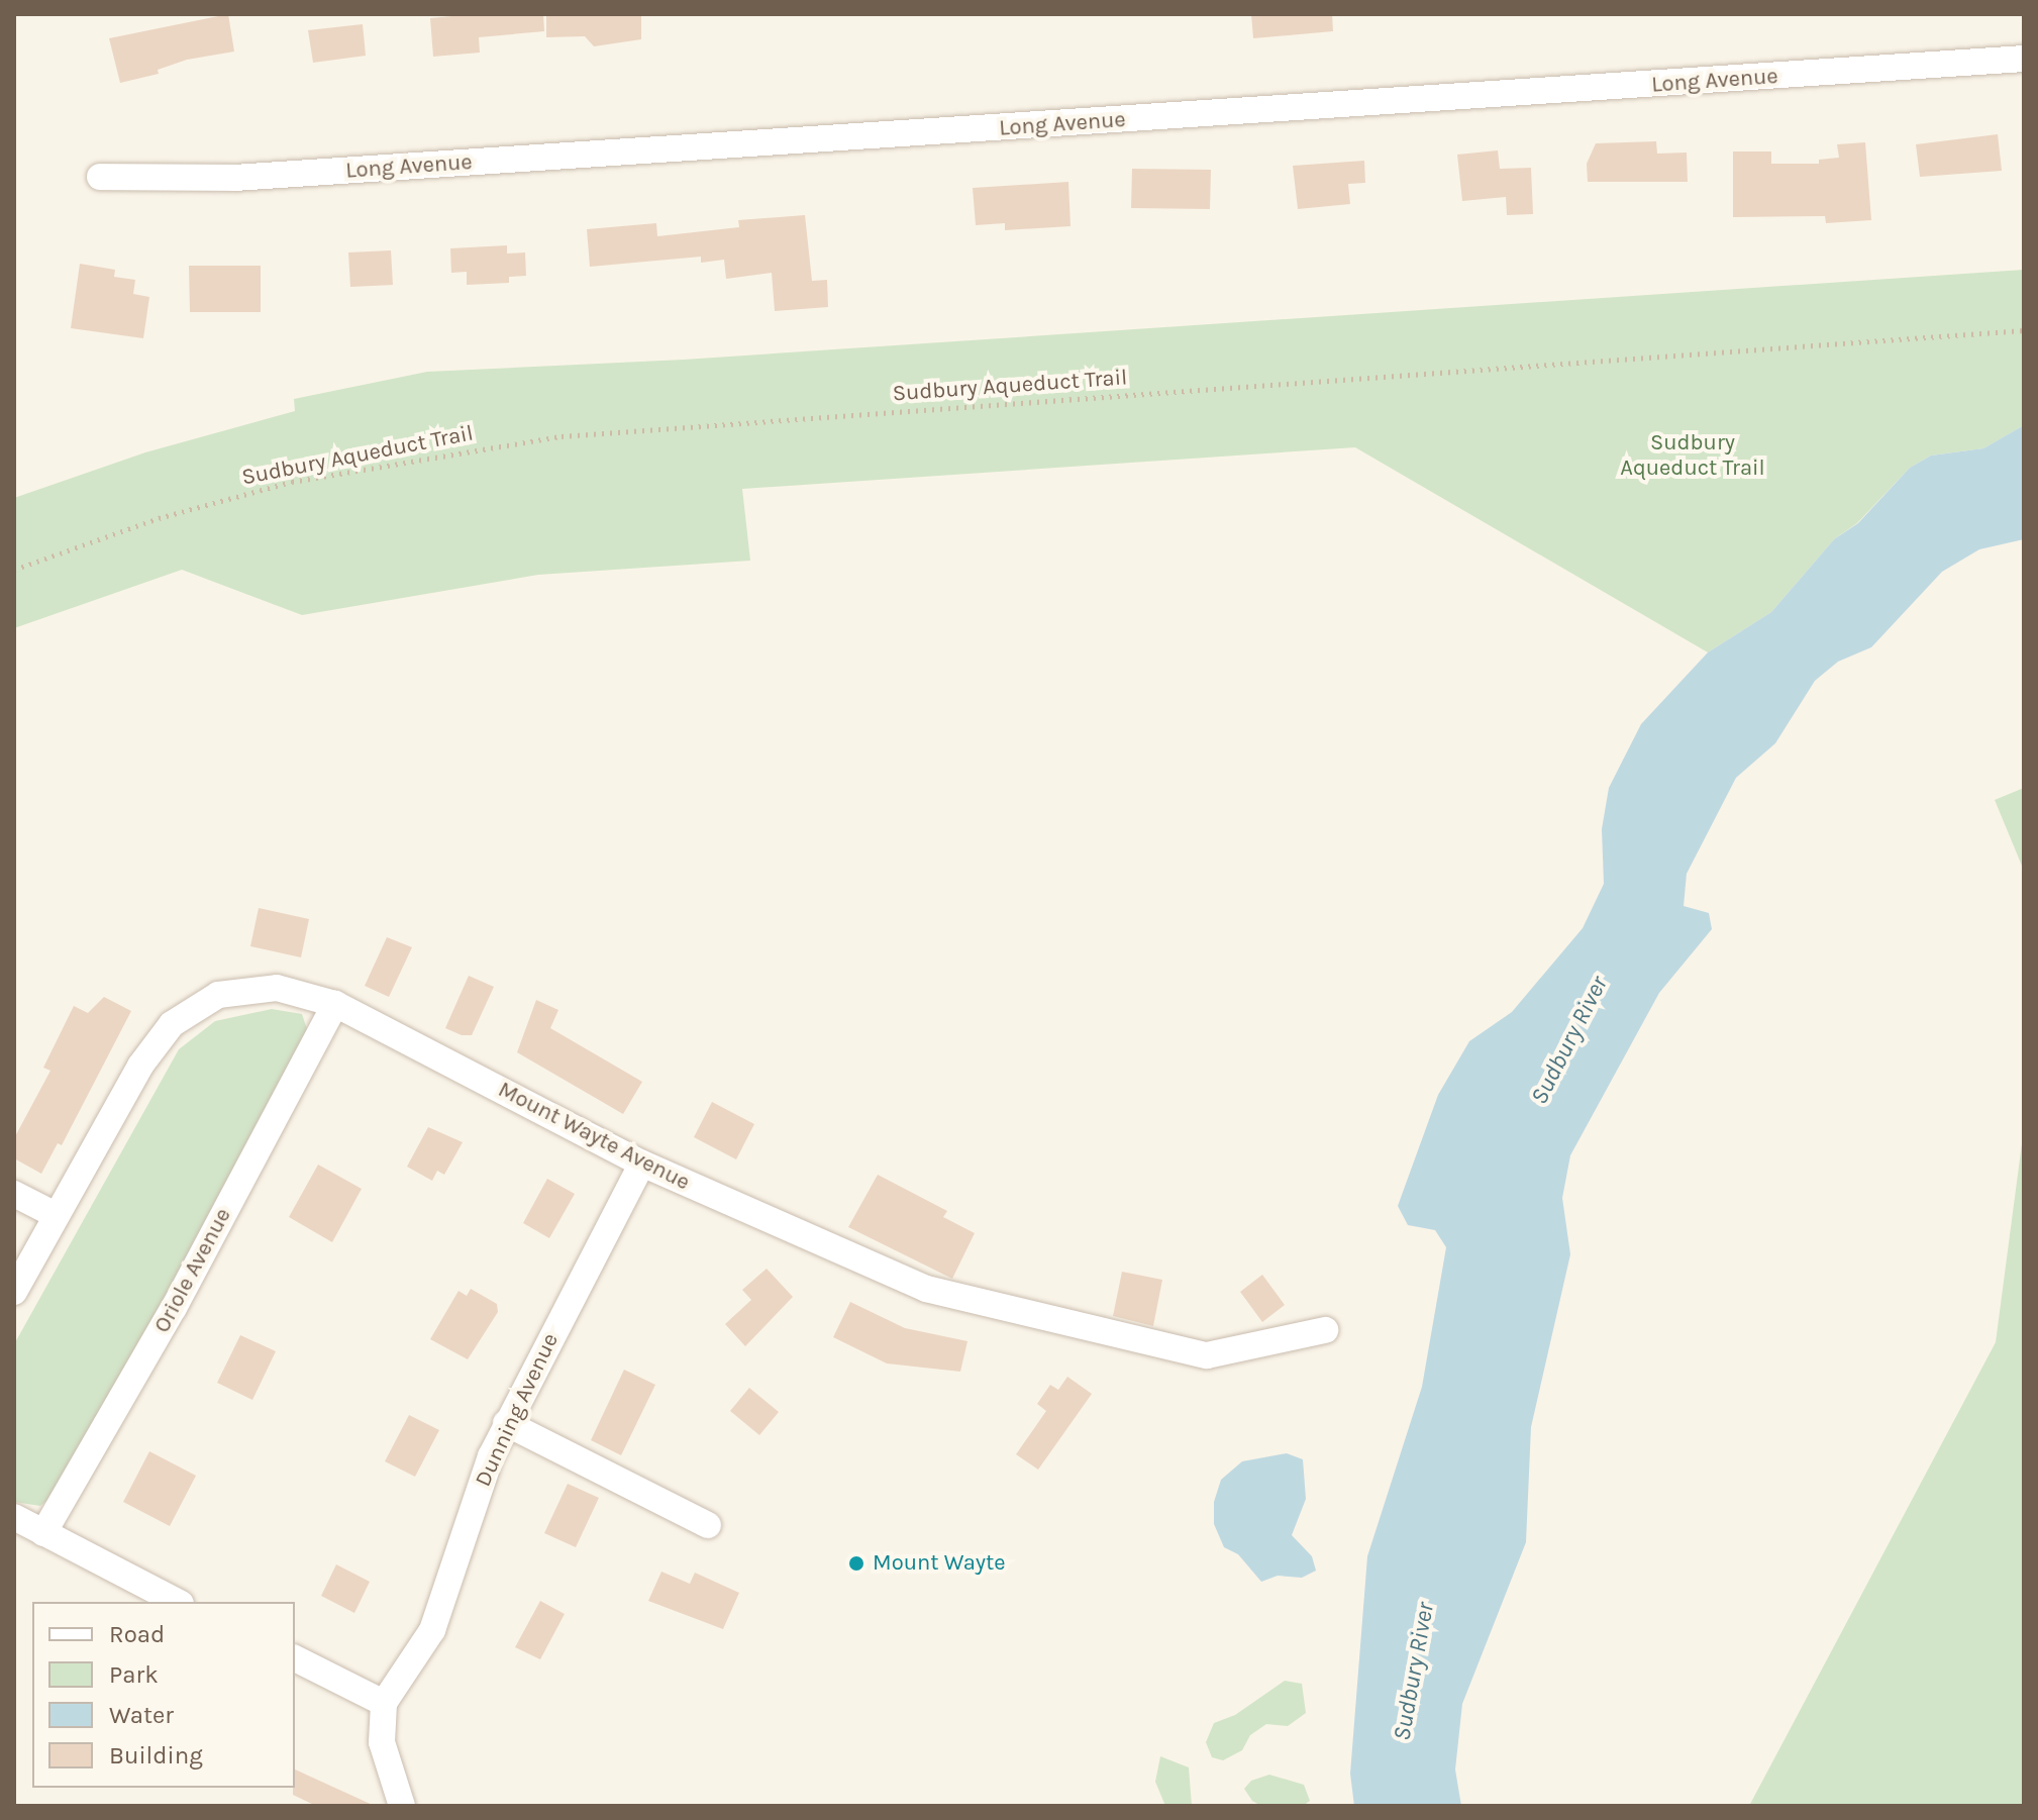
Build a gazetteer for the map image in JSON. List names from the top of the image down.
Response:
{
  "streets": {
    "street": [
      "Long Avenue",
      "Mount Wayte Avenue",
      "Oriole Avenue",
      "Dunning Avenue"
    ],
    "path": ["Sudbury Aqueduct Trail"]
  },
  "crossings": [
    ["Mount Wayte Avenue", "Oriole Avenue"],
    ["Mount Wayte Avenue", "Dunning Avenue"]
  ],
  "water": ["Sudbury River"],
  "parks": ["Sudbury Aqueduct Trail"],
  "places": ["Mount Wayte"],
  "legend": [
    "Road",
    "Park",
    "Water",
    "Building"
  ]
}
